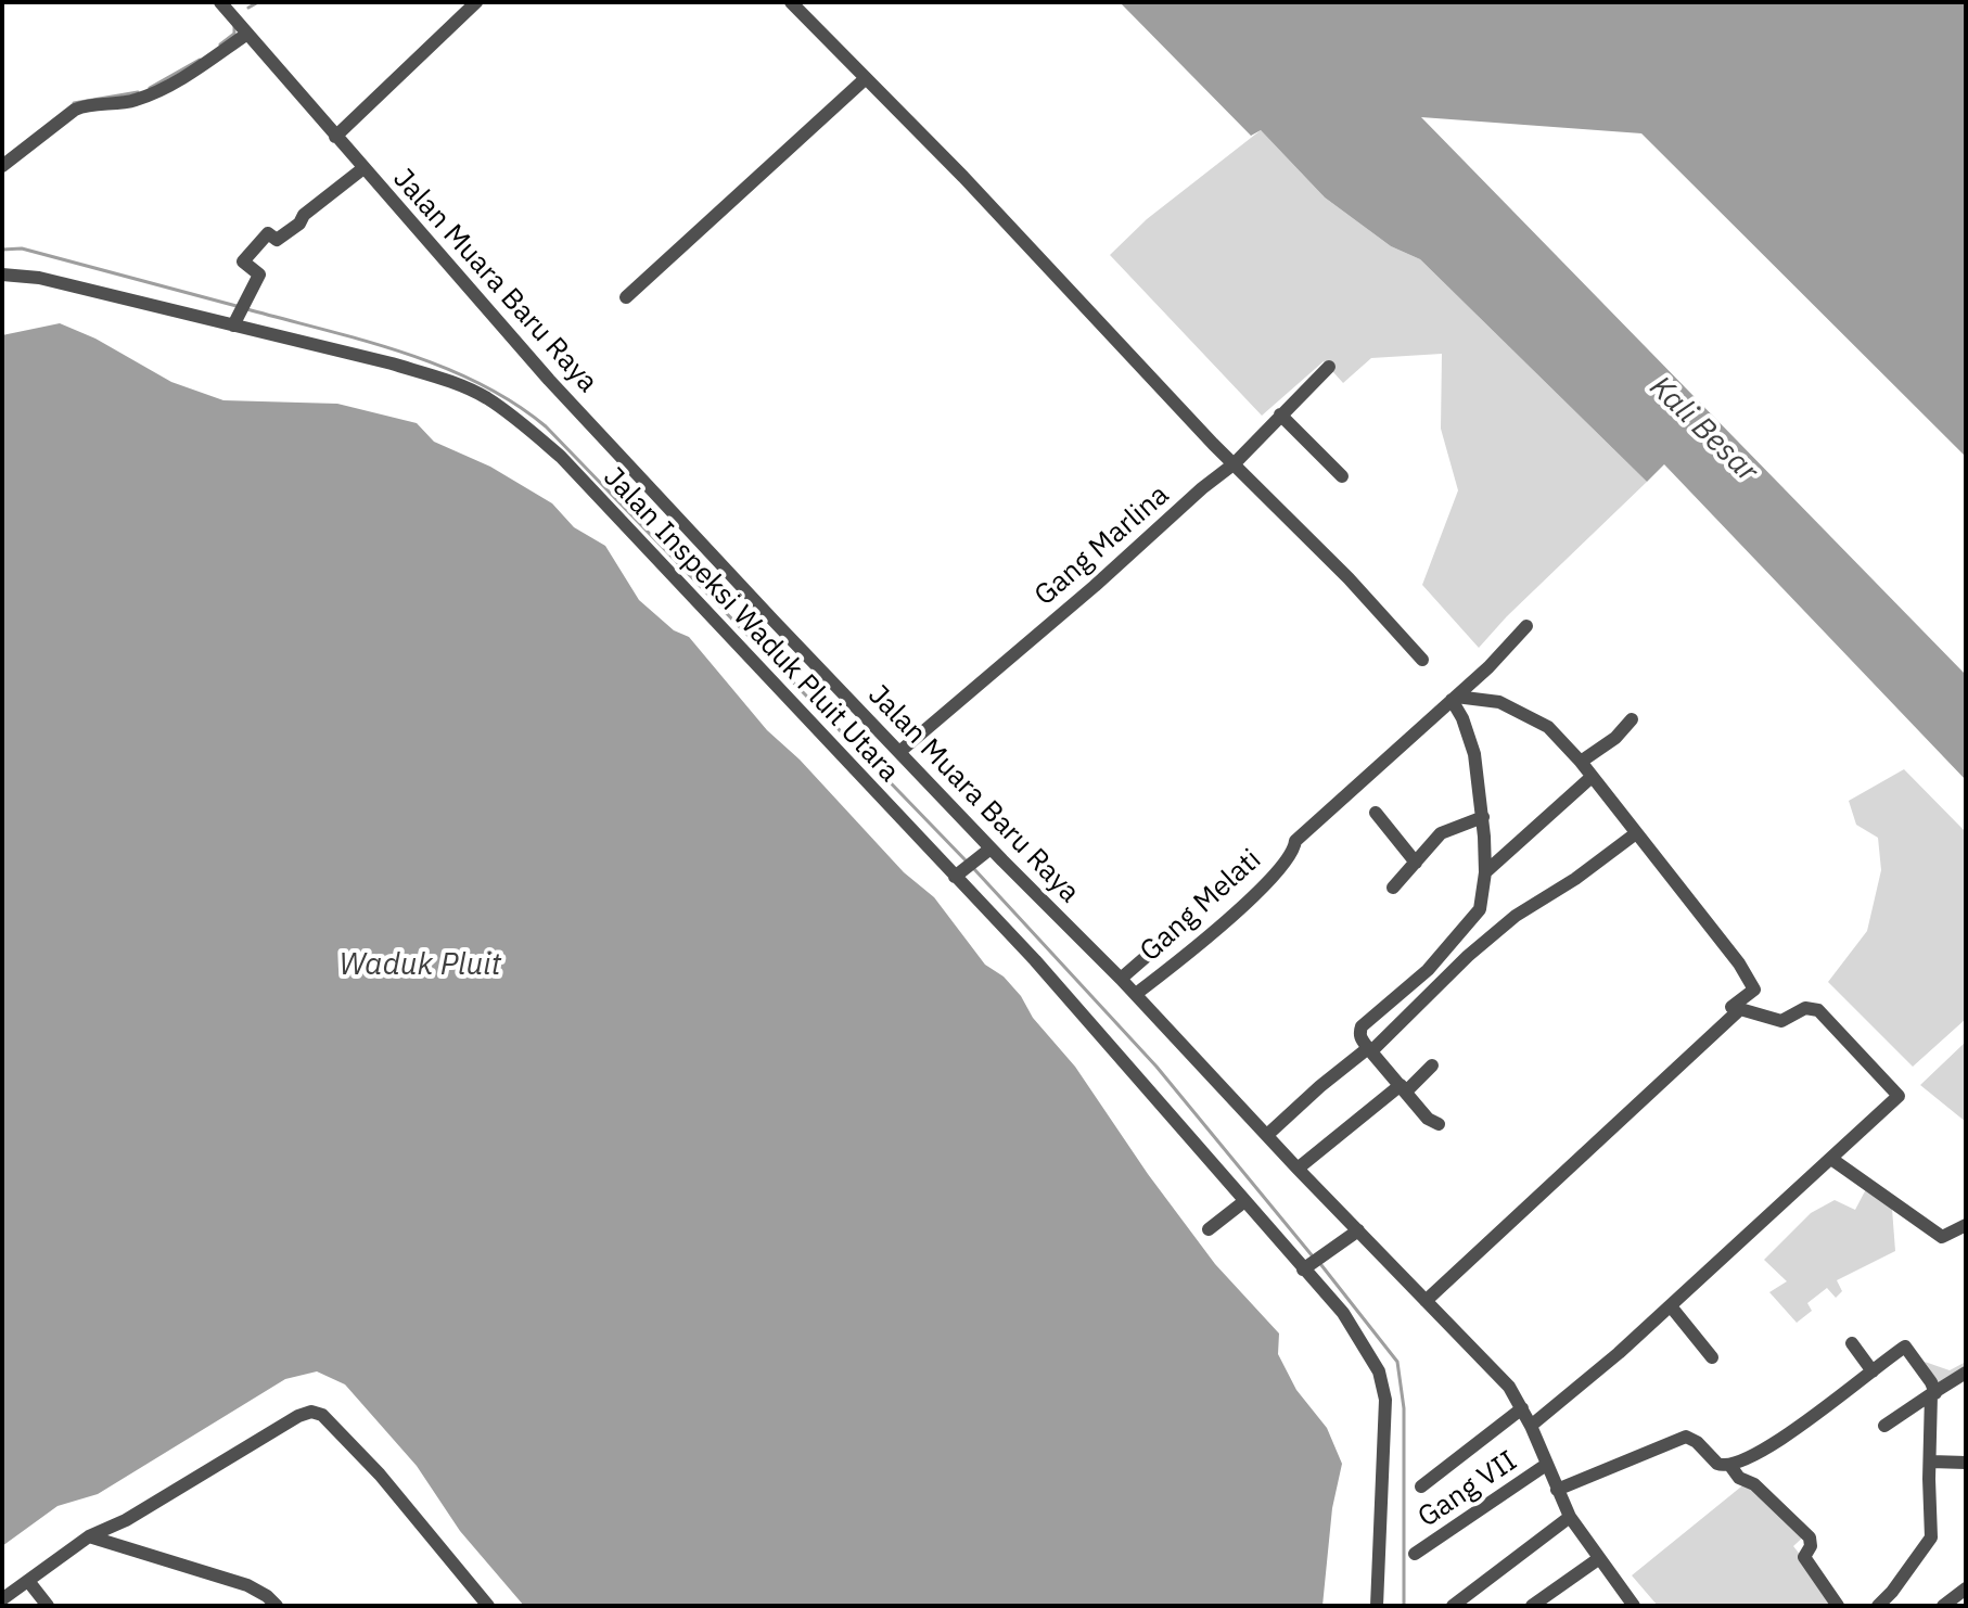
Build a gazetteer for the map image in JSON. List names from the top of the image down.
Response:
{
  "streets": {
    "street": [
      "Jalan Muara Baru Raya",
      "Gang Marlina",
      "Jalan Inspeksi Waduk Pluit Utara",
      "Gang Melati",
      "Gang VII"
    ]
  },
  "crossings": [
    ["Jalan Muara Baru Raya", "Gang Marlina"],
    ["Jalan Muara Baru Raya", "Gang Melati"],
    ["Jalan Muara Baru Raya", "Gang VII"]
  ],
  "water": ["Kali Besar", "Waduk Pluit"]
}
